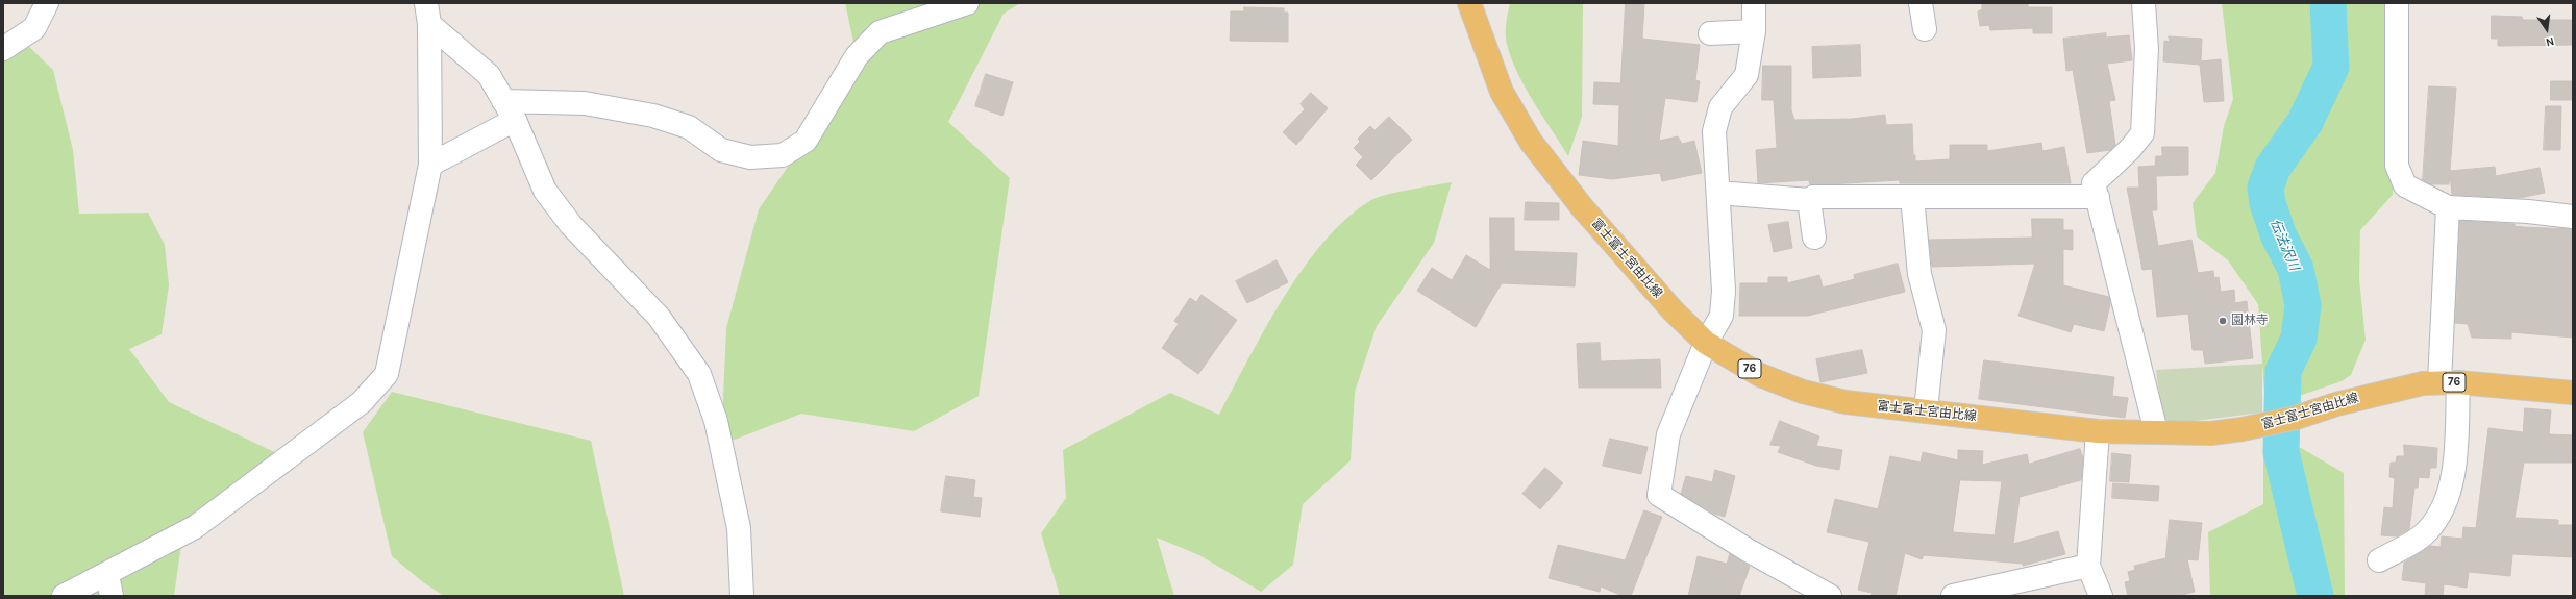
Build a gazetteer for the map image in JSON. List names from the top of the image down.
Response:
{
  "streets": {
    "main road": ["富士富士宮由比線", "76"]
  },
  "water": ["伝法沢川"],
  "places": ["園林寺"],
  "north": "bottom"
}
